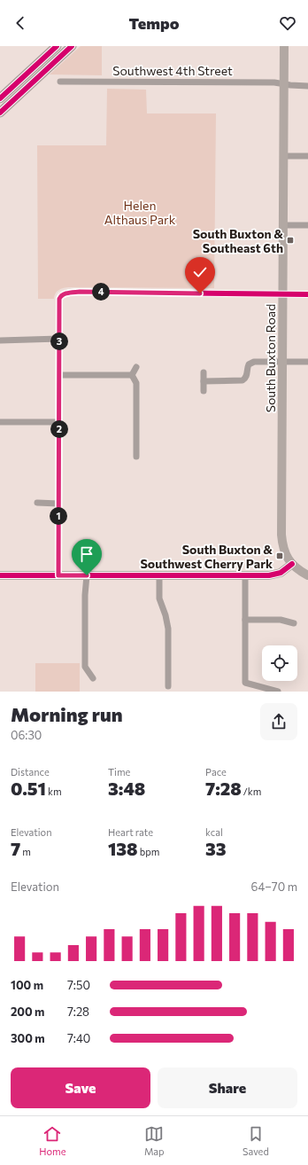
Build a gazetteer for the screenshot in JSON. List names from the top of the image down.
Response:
{
  "streets": {
    "main road": ["South Buxton Road"],
    "street": ["Southwest 4th Street"]
  },
  "crossings": [
    ["Southwest 4th Street", "South Buxton Road"]
  ],
  "parks": ["Helen Althaus Park"],
  "places": {
    "transit": ["South Buxton & Southeast 6th", "South Buxton & Southwest Cherry Park"]
  },
  "page": {
    "header": "Tempo",
    "pins": [
      "4",
      "3",
      "2",
      "1"
    ],
    "heading": ["Morning run", "06:30"],
    "stats": [
      ["Distance", "0.51 km"],
      ["Time", "3:48"],
      ["Pace", "7:28 /km"],
      ["Elevation", "7 m"],
      ["Heart rate", "138 bpm"],
      ["kcal", "33"]
    ],
    "chart": ["Elevation", "64–70 m"],
    "list": [
      {
        "name": "100 m",
        "note": "7:50"
      },
      {
        "name": "200 m",
        "note": "7:28"
      },
      {
        "name": "300 m",
        "note": "7:40"
      }
    ],
    "buttons": ["Save", "Share"],
    "tabs": ["Home", "Map", "Saved"]
  }
}
